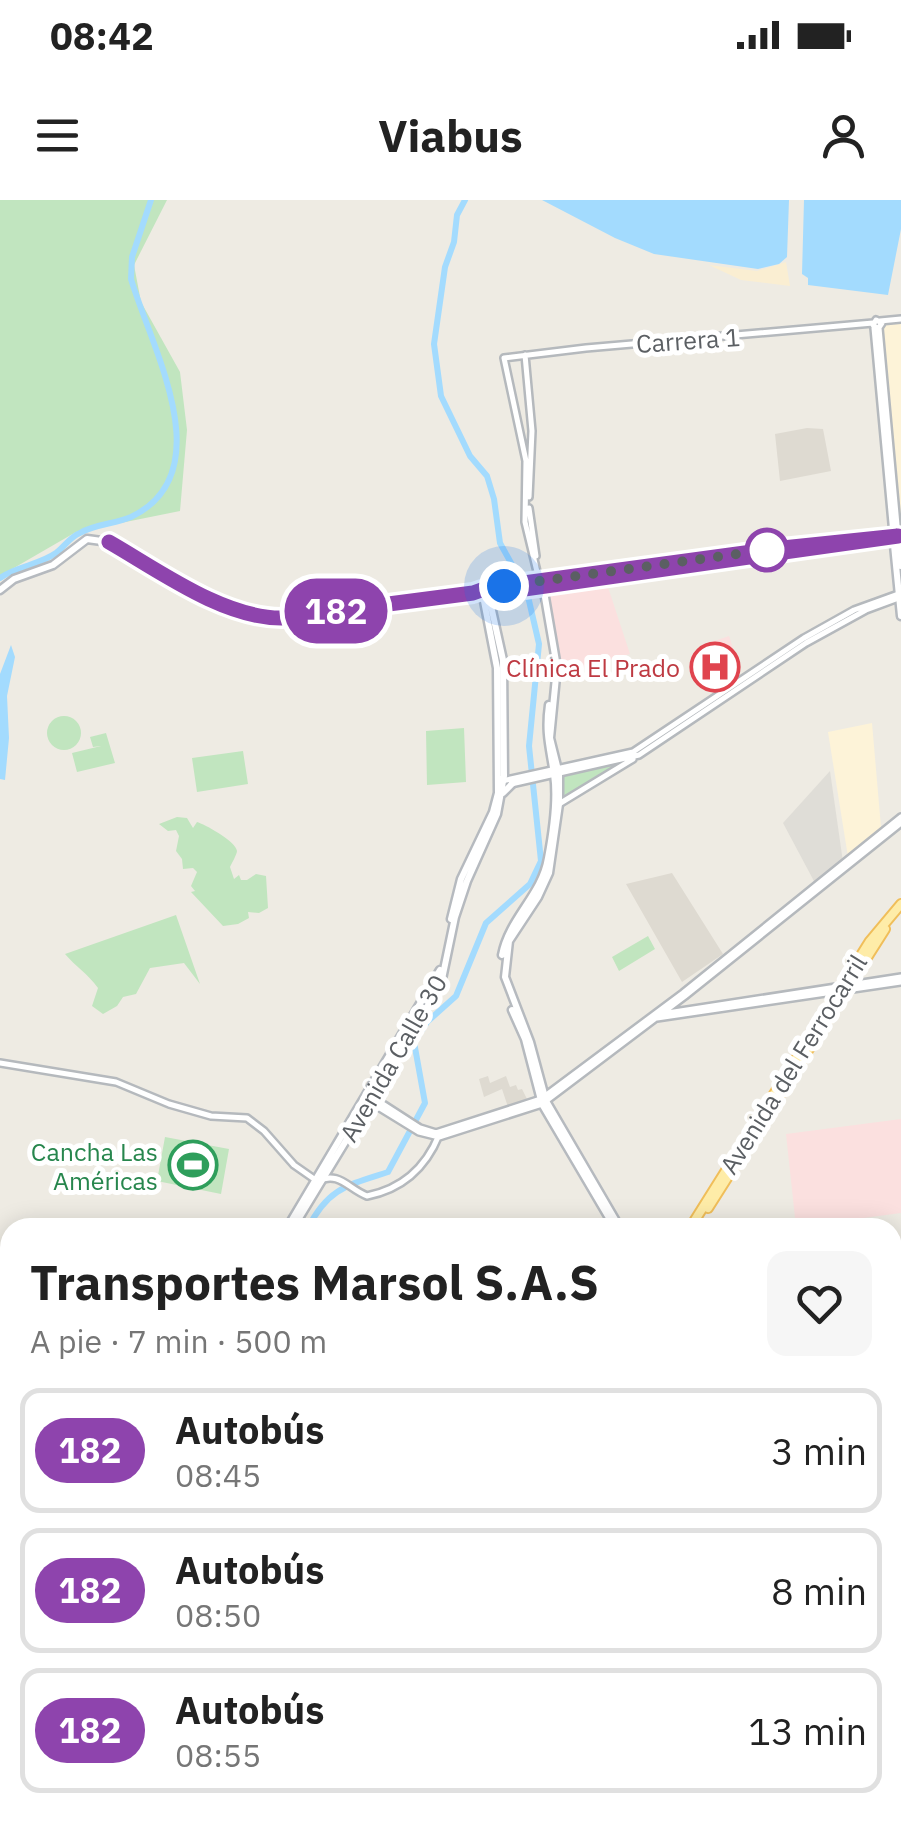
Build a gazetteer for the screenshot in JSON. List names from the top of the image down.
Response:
{
  "streets": {
    "main road": ["Avenida Calle 30", "Avenida del Ferrocarril"],
    "street": ["Carrera 1"]
  },
  "places": {
    "hospital": ["Clínica El Prado"],
    "sports": ["Cancha Las Américas"]
  },
  "lines": ["bus line 182"],
  "page": {
    "status": "08:42",
    "header": "Viabus",
    "on_map": "182",
    "heading": ["Transportes Marsol S.A.S", "A pie · 7 min · 500 m"],
    "list": [
      {
        "mark": "182",
        "name": "Autobús",
        "note": "08:45",
        "value": "3 min"
      },
      {
        "mark": "182",
        "name": "Autobús",
        "note": "08:50",
        "value": "8 min"
      },
      {
        "mark": "182",
        "name": "Autobús",
        "note": "08:55",
        "value": "13 min"
      }
    ]
  }
}
